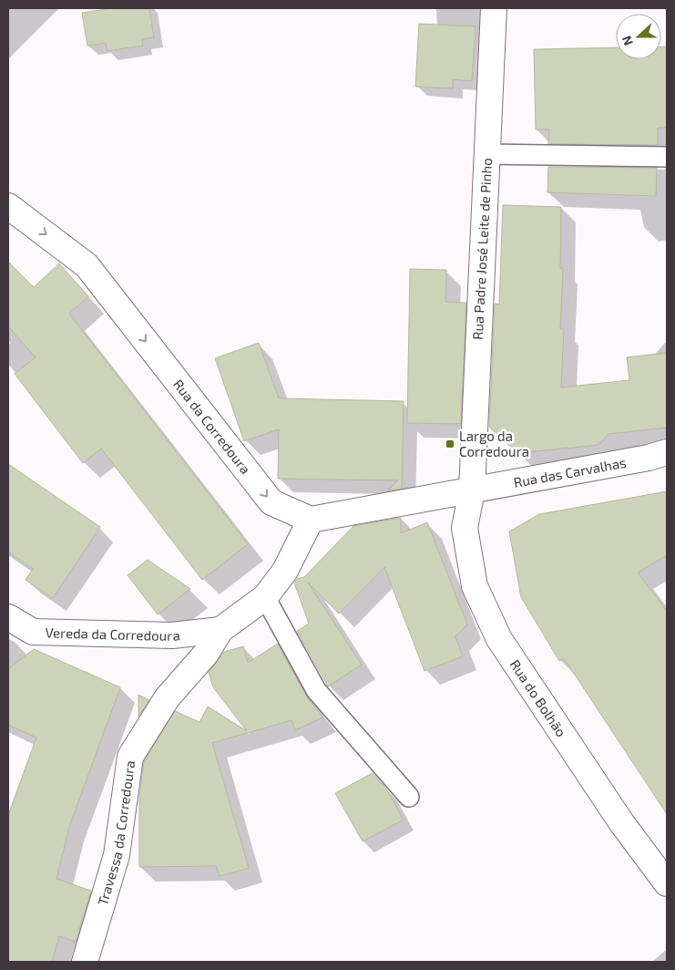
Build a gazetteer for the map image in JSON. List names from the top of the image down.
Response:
{
  "streets": {
    "street": [
      "Rua Padre José Leite de Pinho",
      "Rua da Corredoura",
      "Rua das Carvalhas",
      "Vereda da Corredoura",
      "Rua do Bolhão",
      "Travessa da Corredoura"
    ]
  },
  "crossings": [
    ["Rua Padre José Leite de Pinho", "Rua das Carvalhas"],
    ["Rua Padre José Leite de Pinho", "Rua do Bolhão"],
    ["Rua da Corredoura", "Travessa da Corredoura"],
    ["Rua das Carvalhas", "Rua do Bolhão"],
    ["Vereda da Corredoura", "Travessa da Corredoura"]
  ],
  "one_way": ["Rua da Corredoura"],
  "places": {
    "transit": ["Largo da Corredoura"]
  },
  "north": "left"
}
